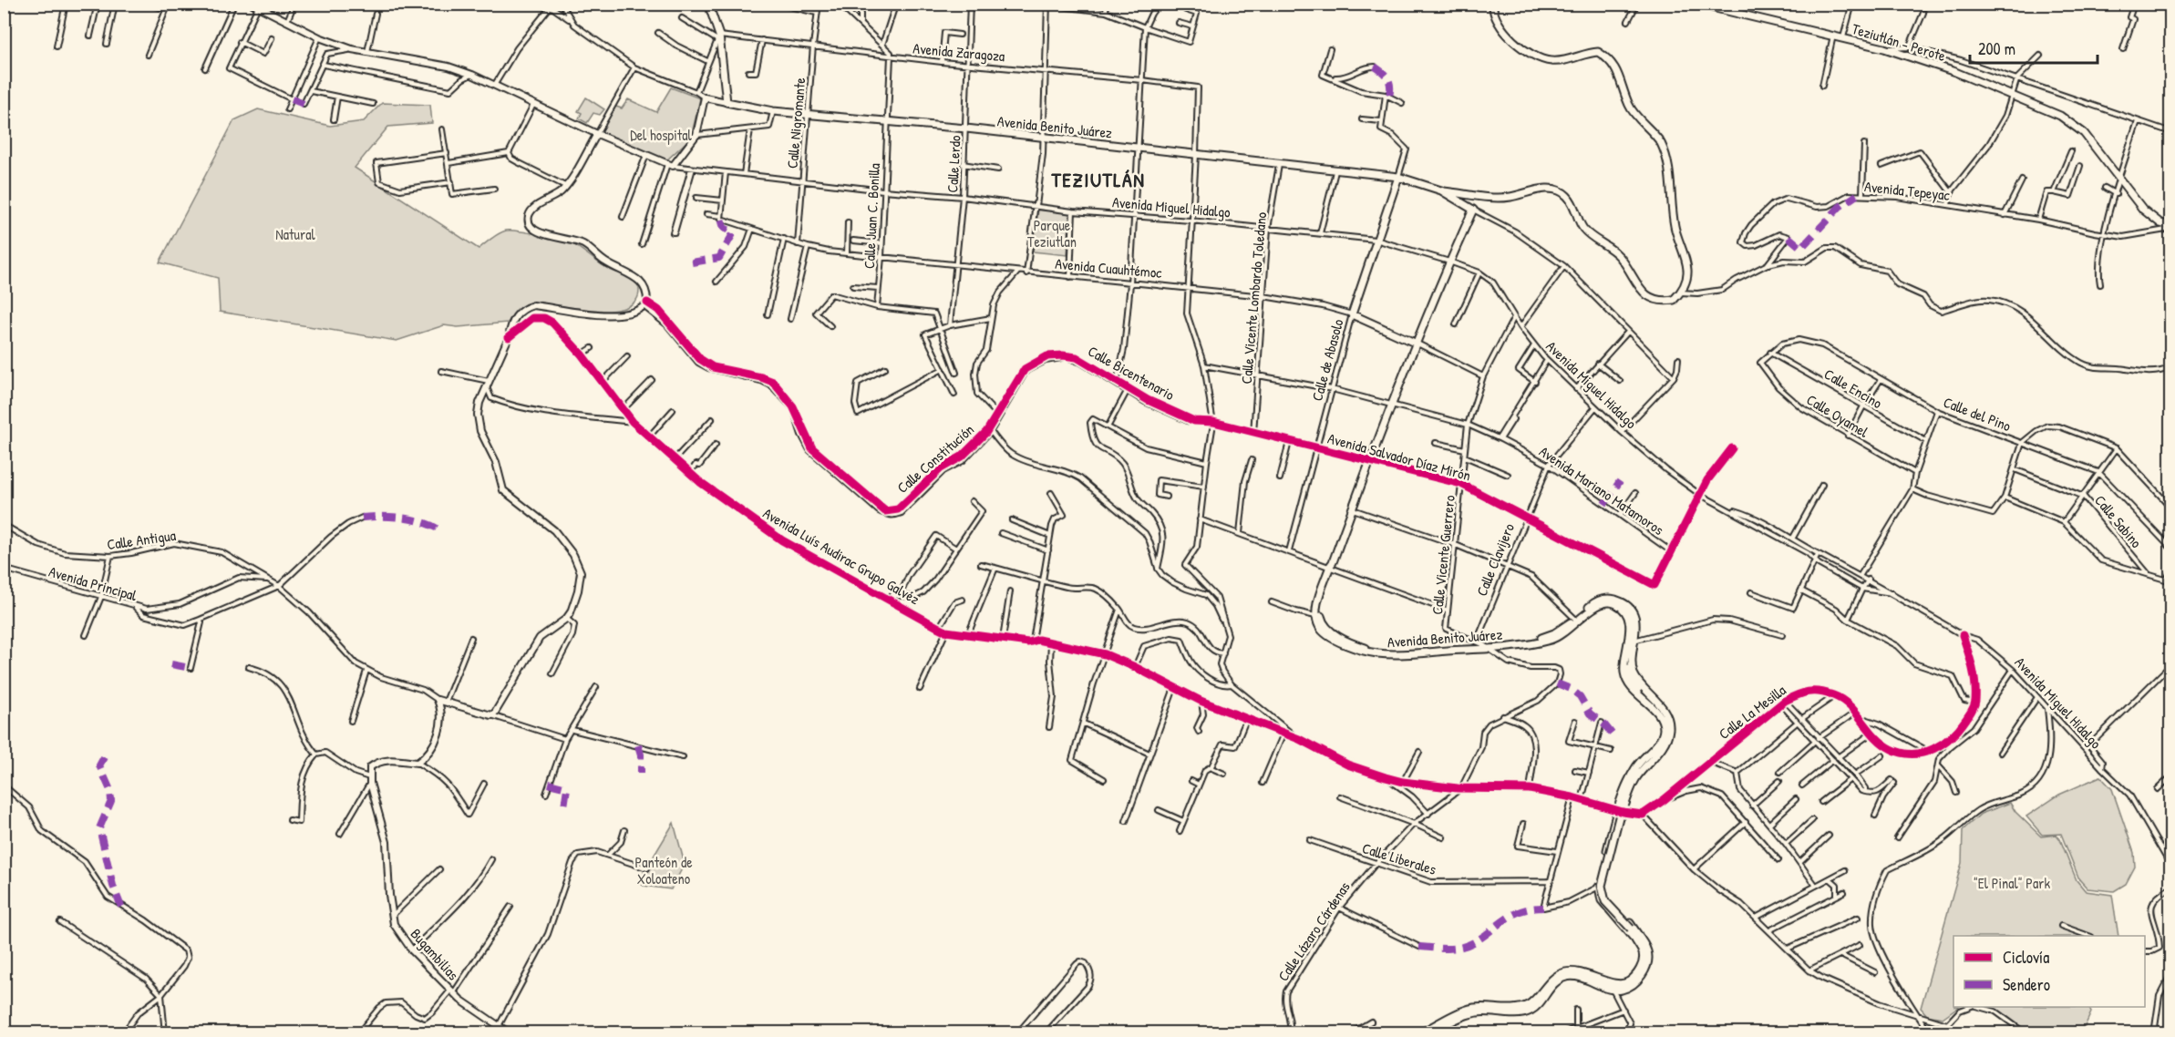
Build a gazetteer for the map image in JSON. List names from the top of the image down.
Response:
{
  "streets": {
    "main road": [
      "Teziutlán - Perote",
      "Avenida Benito Juárez",
      "Avenida Miguel Hidalgo",
      "Avenida Cuauhtémoc",
      "Calle de Abasolo",
      "Bugambilias"
    ],
    "street": [
      "Avenida Zaragoza",
      "Calle Nigromante",
      "Calle Lerdo",
      "Avenida Tepeyac",
      "Calle Juan C. Bonilla",
      "Calle Vicente Lombardo Toledano",
      "Calle Bicentenario",
      "Calle Encino",
      "Calle del Pino",
      "Calle Oyamel",
      "Avenida Salvador Díaz Mirón",
      "Calle Constitución",
      "Avenida Mariano Matamoros",
      "Calle Sabino",
      "Calle Antigua",
      "Calle Vicente Guerrero",
      "Avenida Luís Audirac Grupo Galvéz",
      "Calle Clavijero",
      "Avenida Principal",
      "Calle La Mesilla",
      "Calle Liberales",
      "Calle Lázaro Cárdenas"
    ]
  },
  "crossings": [
    ["Teziutlán - Perote", "Avenida Tepeyac"],
    ["Avenida Zaragoza", "Calle Nigromante"],
    ["Avenida Zaragoza", "Avenida Benito Juárez"],
    ["Avenida Zaragoza", "Calle Lerdo"],
    ["Avenida Zaragoza", "Calle Juan C. Bonilla"],
    ["Calle Nigromante", "Avenida Benito Juárez"],
    ["Calle Nigromante", "Avenida Miguel Hidalgo"],
    ["Calle Nigromante", "Avenida Cuauhtémoc"],
    ["Avenida Benito Juárez", "Calle Lerdo"],
    ["Avenida Benito Juárez", "Calle Juan C. Bonilla"],
    ["Avenida Benito Juárez", "Calle Vicente Lombardo Toledano"],
    ["Avenida Benito Juárez", "Calle de Abasolo"],
    ["Avenida Benito Juárez", "Calle Vicente Guerrero"],
    ["Avenida Benito Juárez", "Calle Clavijero"],
    ["Calle Lerdo", "Avenida Miguel Hidalgo"],
    ["Calle Lerdo", "Avenida Cuauhtémoc"],
    ["Avenida Miguel Hidalgo", "Calle Juan C. Bonilla"],
    ["Avenida Miguel Hidalgo", "Calle Vicente Lombardo Toledano"],
    ["Avenida Miguel Hidalgo", "Calle de Abasolo"],
    ["Avenida Miguel Hidalgo", "Calle Vicente Guerrero"],
    ["Avenida Miguel Hidalgo", "Calle Clavijero"],
    ["Calle Juan C. Bonilla", "Avenida Cuauhtémoc"],
    ["Avenida Cuauhtémoc", "Calle Vicente Lombardo Toledano"],
    ["Avenida Cuauhtémoc", "Calle de Abasolo"],
    ["Avenida Cuauhtémoc", "Calle Vicente Guerrero"],
    ["Calle Vicente Lombardo Toledano", "Avenida Salvador Díaz Mirón"],
    ["Calle Vicente Lombardo Toledano", "Avenida Mariano Matamoros"],
    ["Calle de Abasolo", "Avenida Salvador Díaz Mirón"],
    ["Calle de Abasolo", "Avenida Mariano Matamoros"],
    ["Calle Bicentenario", "Avenida Salvador Díaz Mirón"],
    ["Calle Bicentenario", "Calle Constitución"],
    ["Calle Encino", "Calle del Pino"],
    ["Calle del Pino", "Calle Oyamel"],
    ["Avenida Salvador Díaz Mirón", "Avenida Mariano Matamoros"],
    ["Avenida Salvador Díaz Mirón", "Calle Vicente Guerrero"],
    ["Avenida Salvador Díaz Mirón", "Calle Clavijero"],
    ["Avenida Mariano Matamoros", "Calle Vicente Guerrero"],
    ["Avenida Mariano Matamoros", "Calle Clavijero"],
    ["Calle Antigua", "Avenida Principal"],
    ["Calle Vicente Guerrero", "Calle Clavijero"],
    ["Calle Liberales", "Calle Lázaro Cárdenas"]
  ],
  "districts": ["TEZIUTLÁN"],
  "parks": [
    "Del hospital",
    "Parque Teziutlan",
    "Natural",
    "Panteón de Xoloateno",
    "\"El Pinal\" Park"
  ],
  "legend": ["Ciclovía", "Sendero"],
  "scale_bar": "200 m"
}
